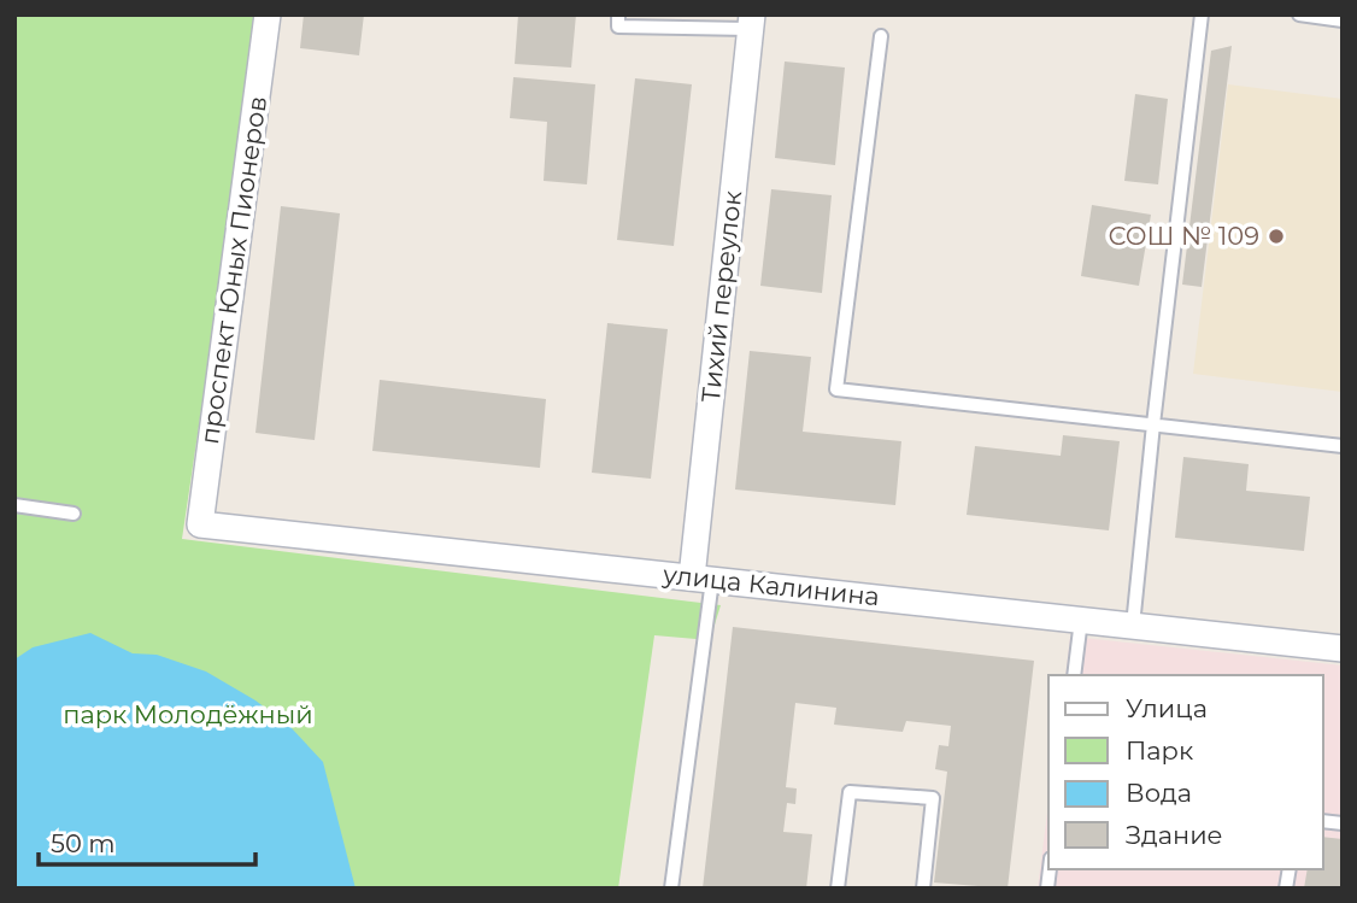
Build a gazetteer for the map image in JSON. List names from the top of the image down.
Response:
{
  "streets": {
    "street": ["проспект Юных Пионеров", "Тихий переулок", "улица Калинина"]
  },
  "crossings": [
    ["проспект Юных Пионеров", "улица Калинина"],
    ["Тихий переулок", "улица Калинина"]
  ],
  "parks": ["парк Молодёжный"],
  "places": ["СОШ № 109"],
  "legend": [
    "Улица",
    "Парк",
    "Вода",
    "Здание"
  ],
  "scale_bar": "50 m"
}
